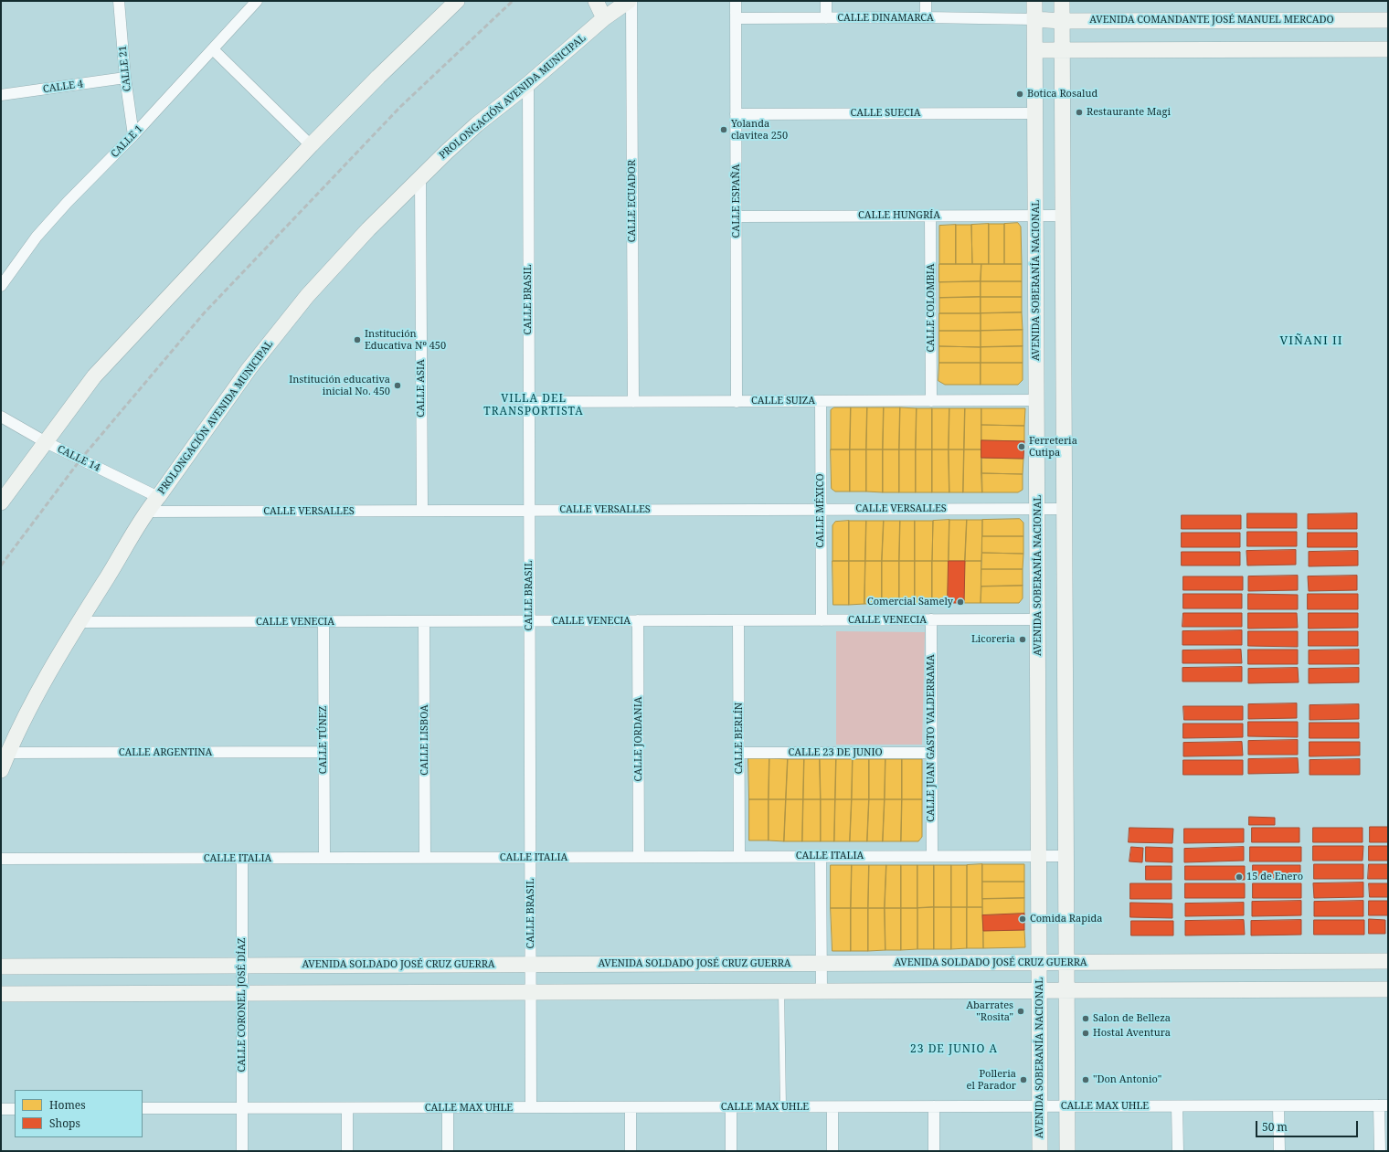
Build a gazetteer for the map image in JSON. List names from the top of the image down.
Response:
{
  "streets": {
    "street": [
      "CALLE DINAMARCA",
      "AVENIDA COMANDANTE JOSÉ MANUEL MERCADO",
      "CALLE 21",
      "CALLE 4",
      "PROLONGACIÓN AVENIDA MUNICIPAL",
      "CALLE SUECIA",
      "CALLE 1",
      "CALLE ECUADOR",
      "CALLE ESPAÑA",
      "CALLE HUNGRÍA",
      "AVENIDA SOBERANÍA NACIONAL",
      "CALLE BRASIL",
      "CALLE COLOMBIA",
      "CALLE ASIA",
      "CALLE SUIZA",
      "CALLE 14",
      "CALLE VERSALLES",
      "CALLE MÉXICO",
      "CALLE VENECIA",
      "CALLE BERLÍN",
      "CALLE JUAN GASTO VALDERRAMA",
      "CALLE JORDANIA",
      "CALLE TÚNEZ",
      "CALLE LISBOA",
      "CALLE ARGENTINA",
      "CALLE 23 DE JUNIO",
      "CALLE ITALIA",
      "AVENIDA SOLDADO JOSÉ CRUZ GUERRA",
      "CALLE CORONEL JOSÉ DÍAZ",
      "CALLE MAX UHLE"
    ]
  },
  "crossings": [
    ["CALLE DINAMARCA", "AVENIDA COMANDANTE JOSÉ MANUEL MERCADO"],
    ["CALLE DINAMARCA", "CALLE ESPAÑA"],
    ["CALLE DINAMARCA", "AVENIDA SOBERANÍA NACIONAL"],
    ["AVENIDA COMANDANTE JOSÉ MANUEL MERCADO", "AVENIDA SOBERANÍA NACIONAL"],
    ["CALLE 21", "CALLE 4"],
    ["CALLE 21", "CALLE 1"],
    ["PROLONGACIÓN AVENIDA MUNICIPAL", "CALLE BRASIL"],
    ["PROLONGACIÓN AVENIDA MUNICIPAL", "CALLE ASIA"],
    ["PROLONGACIÓN AVENIDA MUNICIPAL", "CALLE 14"],
    ["PROLONGACIÓN AVENIDA MUNICIPAL", "CALLE VERSALLES"],
    ["PROLONGACIÓN AVENIDA MUNICIPAL", "CALLE VENECIA"],
    ["PROLONGACIÓN AVENIDA MUNICIPAL", "CALLE ARGENTINA"],
    ["CALLE SUECIA", "CALLE ESPAÑA"],
    ["CALLE SUECIA", "AVENIDA SOBERANÍA NACIONAL"],
    ["CALLE ECUADOR", "CALLE SUIZA"],
    ["CALLE ESPAÑA", "CALLE HUNGRÍA"],
    ["CALLE ESPAÑA", "CALLE SUIZA"],
    ["CALLE HUNGRÍA", "AVENIDA SOBERANÍA NACIONAL"],
    ["CALLE HUNGRÍA", "CALLE COLOMBIA"],
    ["AVENIDA SOBERANÍA NACIONAL", "CALLE SUIZA"],
    ["AVENIDA SOBERANÍA NACIONAL", "CALLE VERSALLES"],
    ["AVENIDA SOBERANÍA NACIONAL", "CALLE VENECIA"],
    ["AVENIDA SOBERANÍA NACIONAL", "CALLE ITALIA"],
    ["AVENIDA SOBERANÍA NACIONAL", "AVENIDA SOLDADO JOSÉ CRUZ GUERRA"],
    ["AVENIDA SOBERANÍA NACIONAL", "CALLE MAX UHLE"],
    ["CALLE BRASIL", "CALLE SUIZA"],
    ["CALLE BRASIL", "CALLE VERSALLES"],
    ["CALLE BRASIL", "CALLE VENECIA"],
    ["CALLE BRASIL", "CALLE ITALIA"],
    ["CALLE BRASIL", "AVENIDA SOLDADO JOSÉ CRUZ GUERRA"],
    ["CALLE BRASIL", "CALLE MAX UHLE"],
    ["CALLE COLOMBIA", "CALLE SUIZA"],
    ["CALLE ASIA", "CALLE VERSALLES"],
    ["CALLE SUIZA", "CALLE MÉXICO"],
    ["CALLE VERSALLES", "CALLE MÉXICO"],
    ["CALLE MÉXICO", "CALLE VENECIA"],
    ["CALLE VENECIA", "CALLE BERLÍN"],
    ["CALLE VENECIA", "CALLE JUAN GASTO VALDERRAMA"],
    ["CALLE VENECIA", "CALLE JORDANIA"],
    ["CALLE VENECIA", "CALLE TÚNEZ"],
    ["CALLE VENECIA", "CALLE LISBOA"],
    ["CALLE BERLÍN", "CALLE 23 DE JUNIO"],
    ["CALLE BERLÍN", "CALLE ITALIA"],
    ["CALLE JUAN GASTO VALDERRAMA", "CALLE 23 DE JUNIO"],
    ["CALLE JUAN GASTO VALDERRAMA", "CALLE ITALIA"],
    ["CALLE JORDANIA", "CALLE ITALIA"],
    ["CALLE TÚNEZ", "CALLE ARGENTINA"],
    ["CALLE TÚNEZ", "CALLE ITALIA"],
    ["CALLE LISBOA", "CALLE ITALIA"],
    ["CALLE ITALIA", "CALLE CORONEL JOSÉ DÍAZ"],
    ["AVENIDA SOLDADO JOSÉ CRUZ GUERRA", "CALLE CORONEL JOSÉ DÍAZ"],
    ["CALLE CORONEL JOSÉ DÍAZ", "CALLE MAX UHLE"]
  ],
  "districts": ["VIÑANI II", "VILLA DEL TRANSPORTISTA", "23 DE JUNIO A"],
  "places": [
    "Botica Rosalud",
    "Restaurante Magi",
    "Yolanda clavitea 250",
    "Institución Educativa Nº 450",
    "Institución educativa inicial No. 450",
    "Ferreteria Cutipa",
    "Comercial Samely",
    "Licoreria",
    "15 de Enero",
    "Comida Rapida",
    "Abarrates \"Rosita\"",
    "Salon de Belleza",
    "Hostal Aventura",
    "Polleria el Parador",
    "\"Don Antonio\""
  ],
  "legend": ["Homes", "Shops"],
  "scale_bar": "50 m"
}
